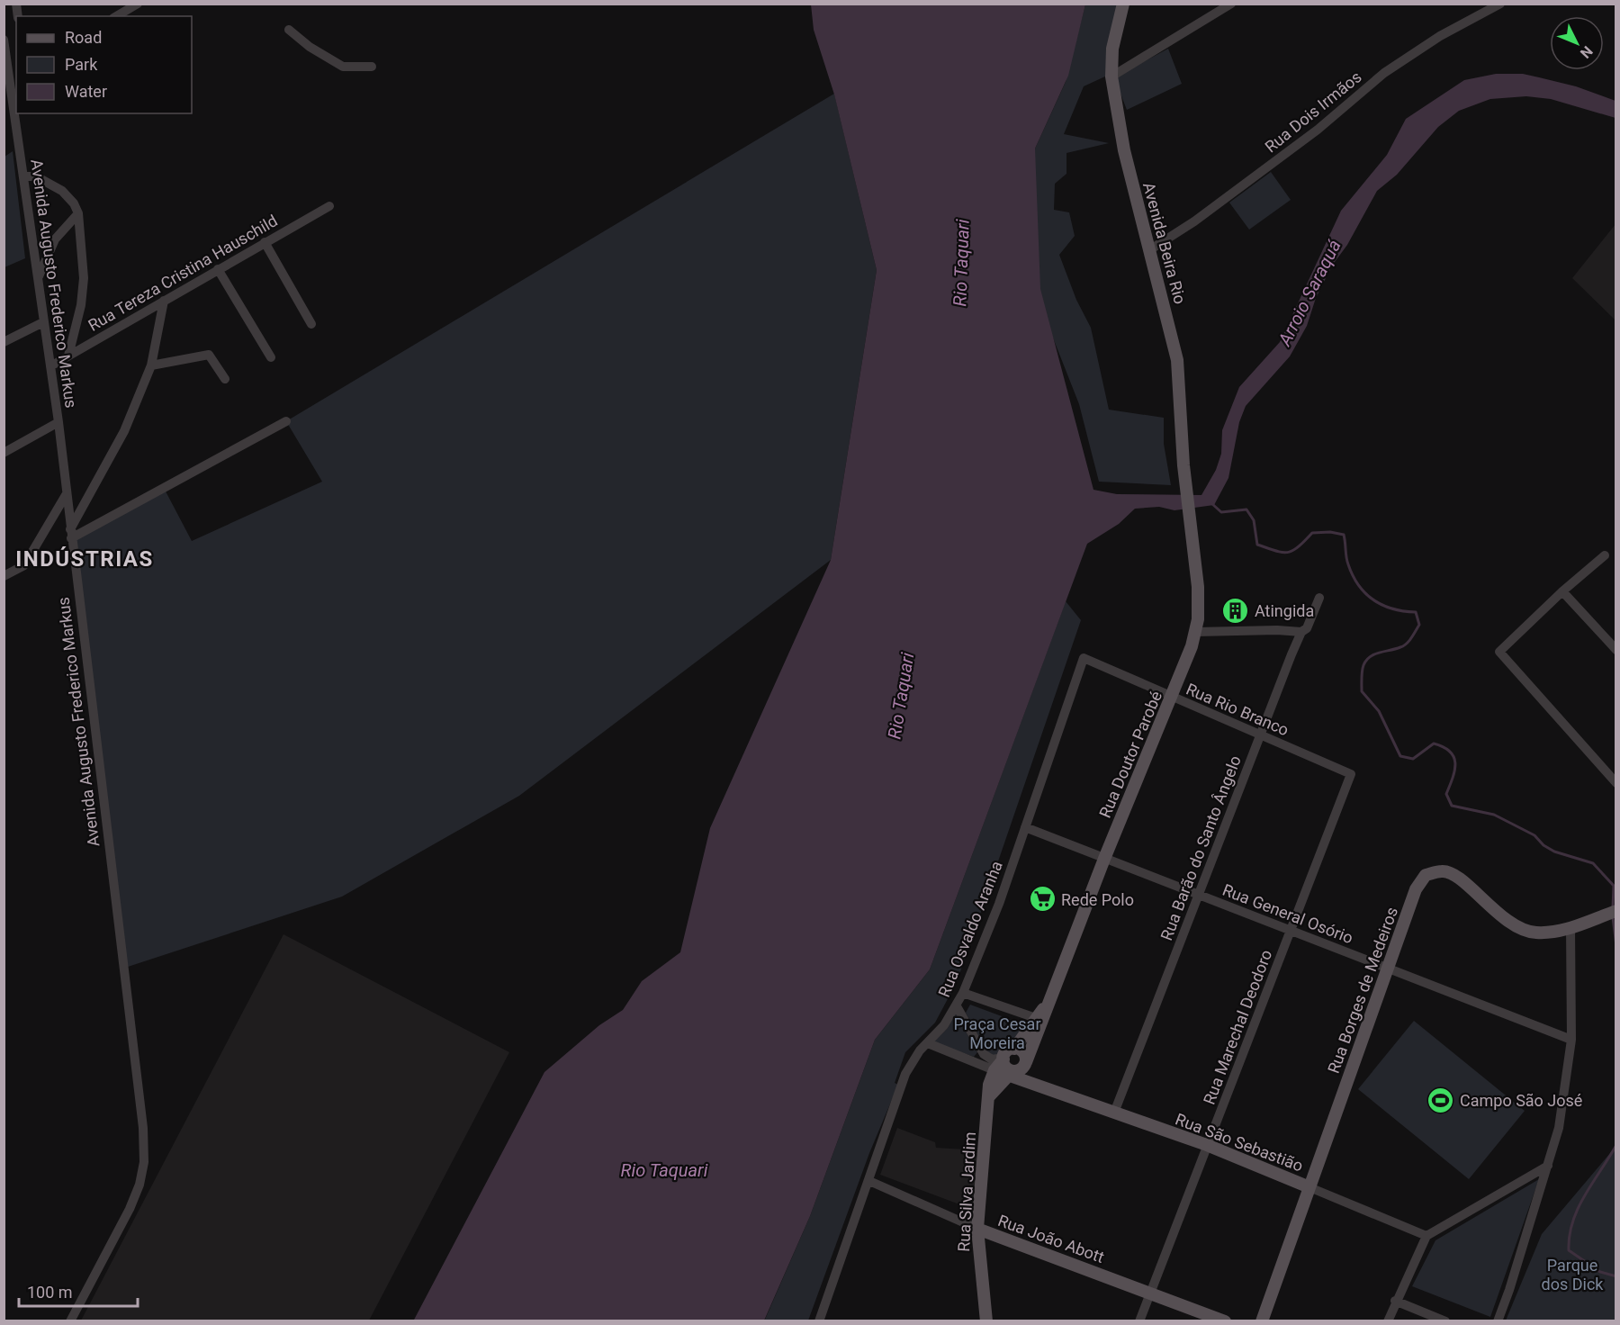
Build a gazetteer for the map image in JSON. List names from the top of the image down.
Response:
{
  "streets": {
    "main road": [
      "Avenida Beira Rio",
      "Rua Doutor Parobé",
      "Rua Borges de Medeiros",
      "Rua São Sebastião",
      "Rua Silva Jardim",
      "Rua João Abott"
    ],
    "street": [
      "Rua Dois Irmãos",
      "Rua Tereza Cristina Hauschild",
      "Avenida Augusto Frederico Markus",
      "Rua Rio Branco",
      "Rua Barão do Santo Ângelo",
      "Rua General Osório",
      "Rua Osvaldo Aranha",
      "Rua Marechal Deodoro"
    ]
  },
  "crossings": [
    ["Rua Dois Irmãos", "Avenida Beira Rio"],
    ["Avenida Beira Rio", "Rua Doutor Parobé"],
    ["Rua Tereza Cristina Hauschild", "Avenida Augusto Frederico Markus"],
    ["Rua Rio Branco", "Rua Doutor Parobé"],
    ["Rua Rio Branco", "Rua Barão do Santo Ângelo"],
    ["Rua Rio Branco", "Rua Osvaldo Aranha"],
    ["Rua Rio Branco", "Rua Marechal Deodoro"],
    ["Rua Doutor Parobé", "Rua General Osório"],
    ["Rua Doutor Parobé", "Rua São Sebastião"],
    ["Rua Doutor Parobé", "Rua Silva Jardim"],
    ["Rua Barão do Santo Ângelo", "Rua General Osório"],
    ["Rua Barão do Santo Ângelo", "Rua São Sebastião"],
    ["Rua General Osório", "Rua Osvaldo Aranha"],
    ["Rua General Osório", "Rua Borges de Medeiros"],
    ["Rua General Osório", "Rua Marechal Deodoro"],
    ["Rua Osvaldo Aranha", "Rua São Sebastião"],
    ["Rua Osvaldo Aranha", "Rua João Abott"],
    ["Rua Borges de Medeiros", "Rua São Sebastião"],
    ["Rua Marechal Deodoro", "Rua São Sebastião"],
    ["Rua Marechal Deodoro", "Rua João Abott"],
    ["Rua São Sebastião", "Rua Silva Jardim"],
    ["Rua Silva Jardim", "Rua João Abott"]
  ],
  "districts": ["INDÚSTRIAS"],
  "water": ["Rio Taquari", "Arroio Saraquá"],
  "parks": ["Praça Cesar Moreira", "Parque dos Dick"],
  "places": {
    "building": ["Atingida"],
    "supermarket": ["Rede Polo"],
    "sports": ["Campo São José"]
  },
  "legend": ["Road", "Park", "Water"],
  "scale_bar": "100 m",
  "north": "bottom right"
}
